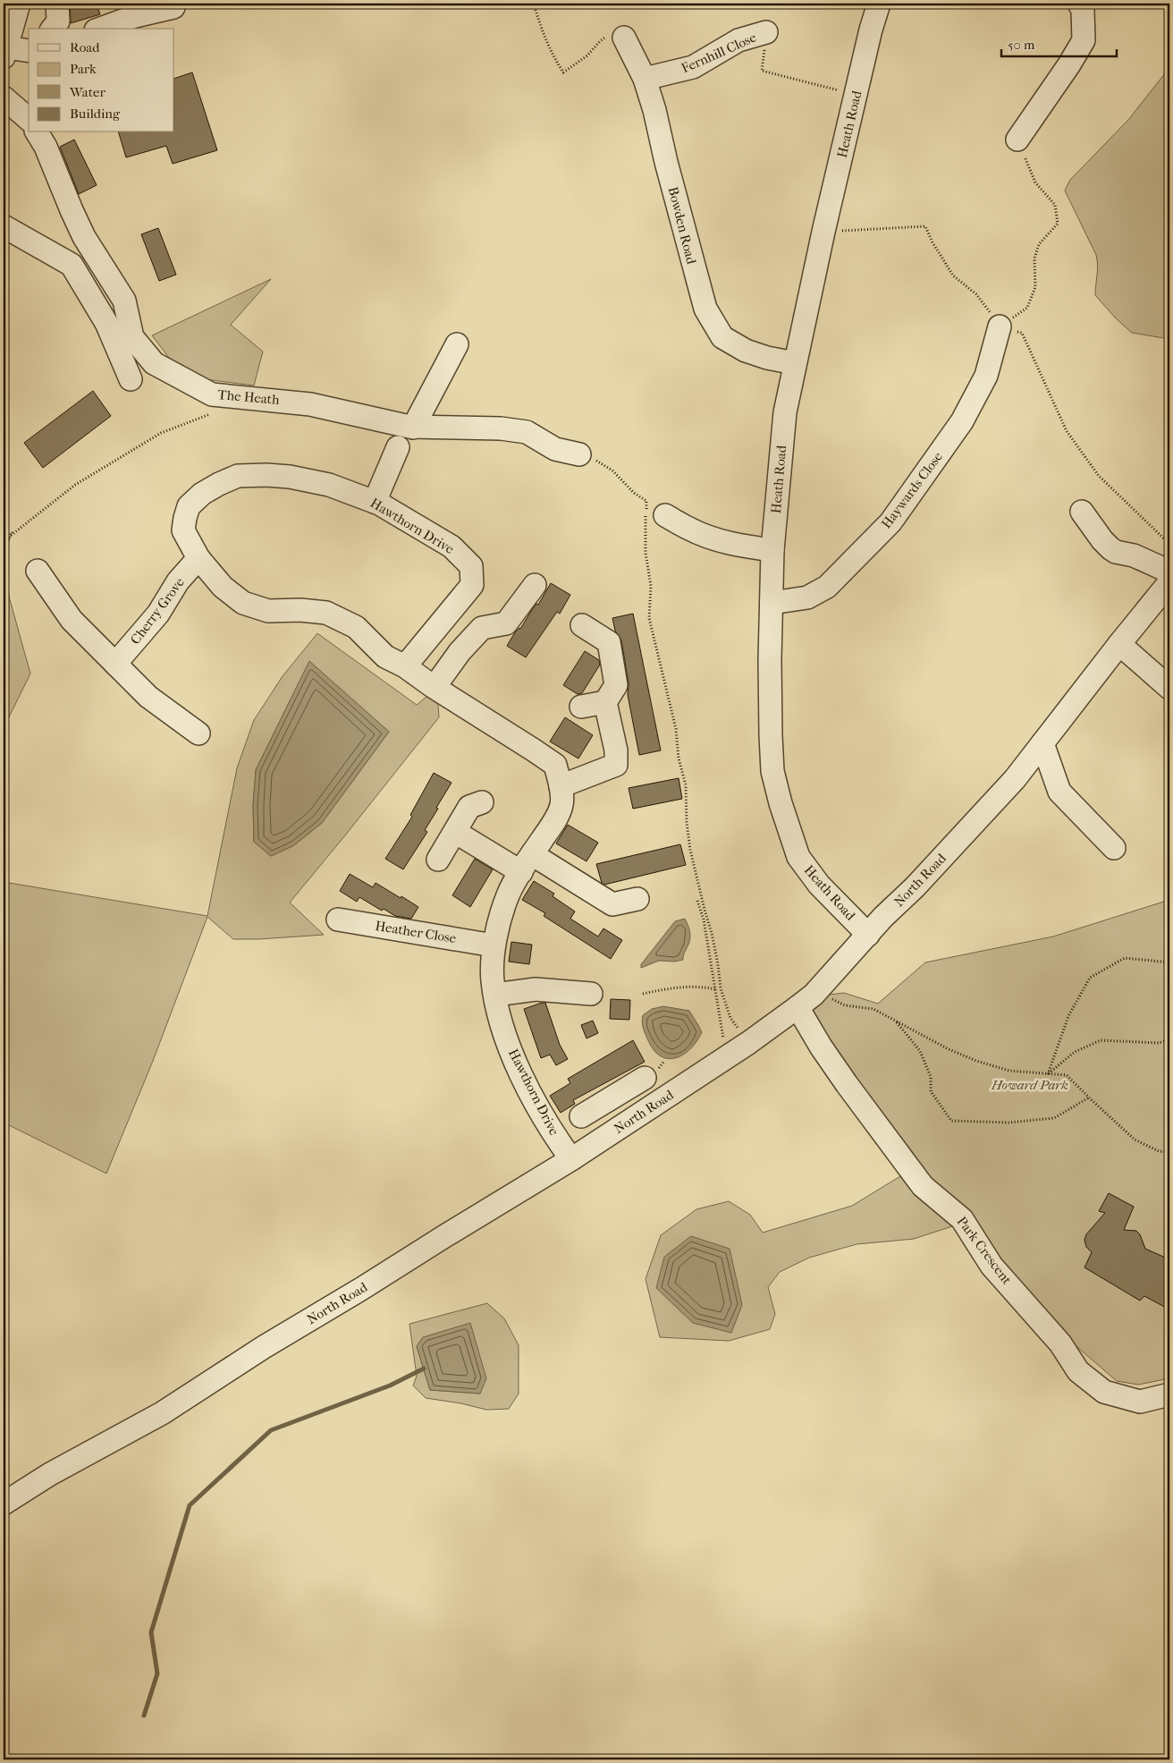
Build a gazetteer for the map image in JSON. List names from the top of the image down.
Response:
{
  "streets": {
    "street": [
      "Fernhill Close",
      "Heath Road",
      "Bowden Road",
      "The Heath",
      "Haywards Close",
      "Hawthorn Drive",
      "Cherry Grove",
      "North Road",
      "Heather Close",
      "Park Crescent"
    ]
  },
  "crossings": [
    ["Fernhill Close", "Bowden Road"],
    ["Heath Road", "Bowden Road"],
    ["Heath Road", "Haywards Close"],
    ["Heath Road", "North Road"],
    ["Hawthorn Drive", "Cherry Grove"],
    ["Hawthorn Drive", "North Road"],
    ["Hawthorn Drive", "Heather Close"],
    ["North Road", "Park Crescent"]
  ],
  "parks": ["Howard Park"],
  "legend": [
    "Road",
    "Park",
    "Water",
    "Building"
  ],
  "scale_bar": "50 m"
}
